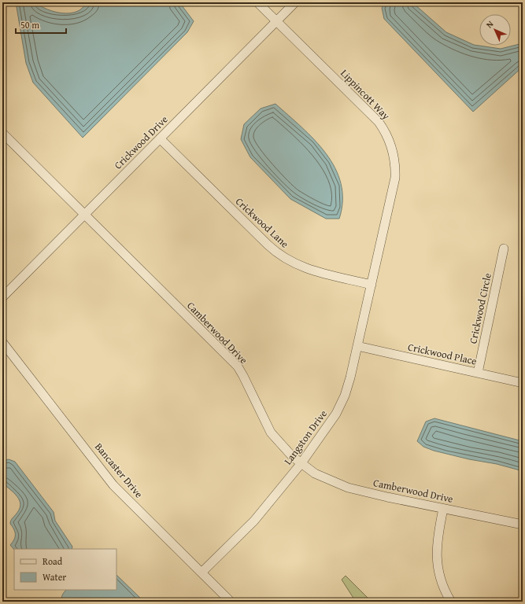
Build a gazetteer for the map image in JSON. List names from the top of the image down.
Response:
{
  "streets": {
    "street": [
      "Lippincott Way",
      "Crickwood Drive",
      "Crickwood Lane",
      "Crickwood Circle",
      "Camberwood Drive",
      "Crickwood Place",
      "Langston Drive",
      "Bancaster Drive"
    ]
  },
  "crossings": [
    ["Lippincott Way", "Crickwood Drive"],
    ["Lippincott Way", "Crickwood Lane"],
    ["Lippincott Way", "Langston Drive"],
    ["Crickwood Drive", "Crickwood Lane"],
    ["Crickwood Drive", "Camberwood Drive"],
    ["Crickwood Lane", "Langston Drive"],
    ["Crickwood Circle", "Crickwood Place"],
    ["Camberwood Drive", "Langston Drive"],
    ["Crickwood Place", "Langston Drive"],
    ["Langston Drive", "Bancaster Drive"]
  ],
  "legend": ["Road", "Water"],
  "scale_bar": "50 m",
  "north": "top left"
}
